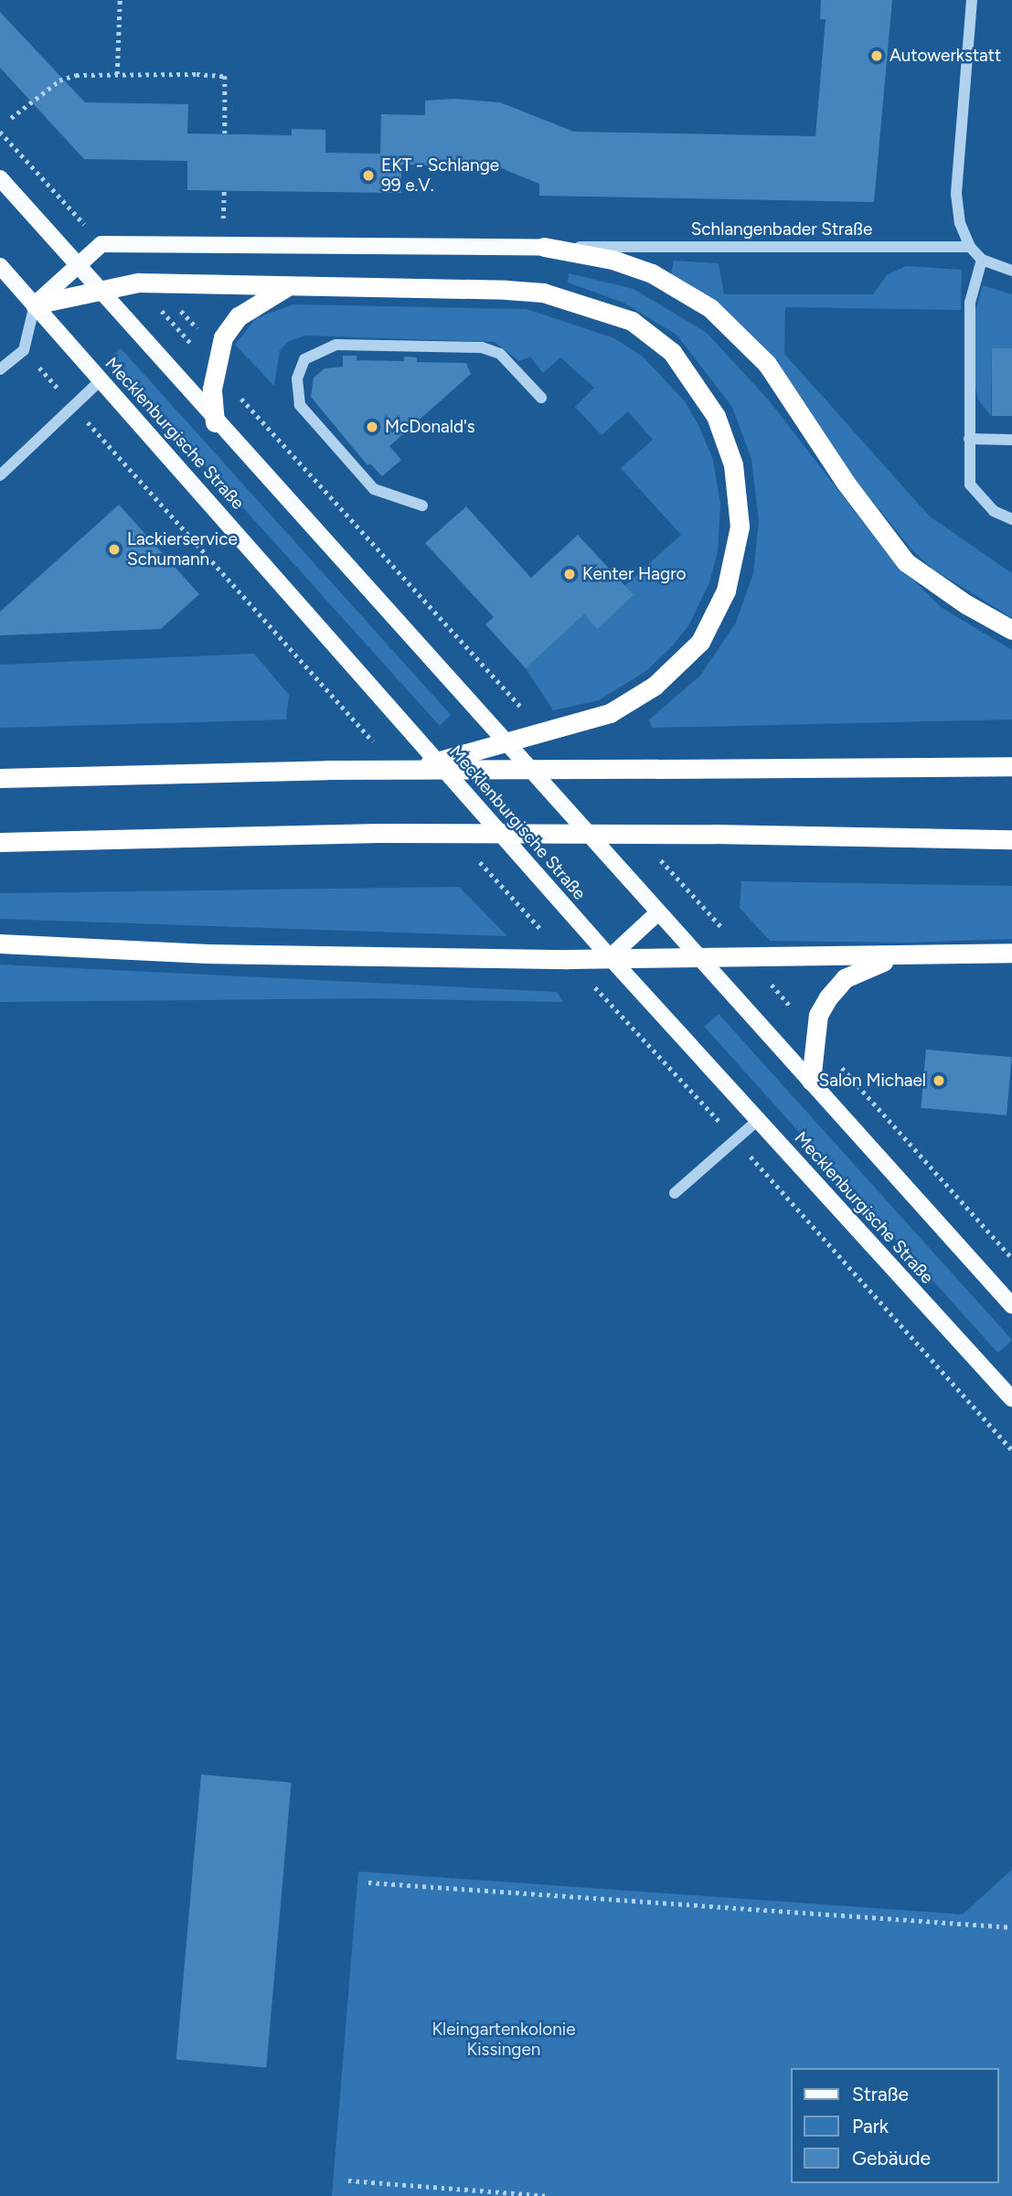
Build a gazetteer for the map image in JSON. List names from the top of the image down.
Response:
{
  "streets": {
    "main road": ["Mecklenburgische Straße"],
    "street": ["Schlangenbader Straße"]
  },
  "parks": ["Kleingartenkolonie Kissingen"],
  "places": [
    "Autowerkstatt",
    "EKT - Schlange 99 e.V.",
    "McDonald's",
    "Lackierservice Schumann",
    "Kenter Hagro",
    "Salon Michael"
  ],
  "legend": ["Straße", "Park", "Gebäude"]
}
